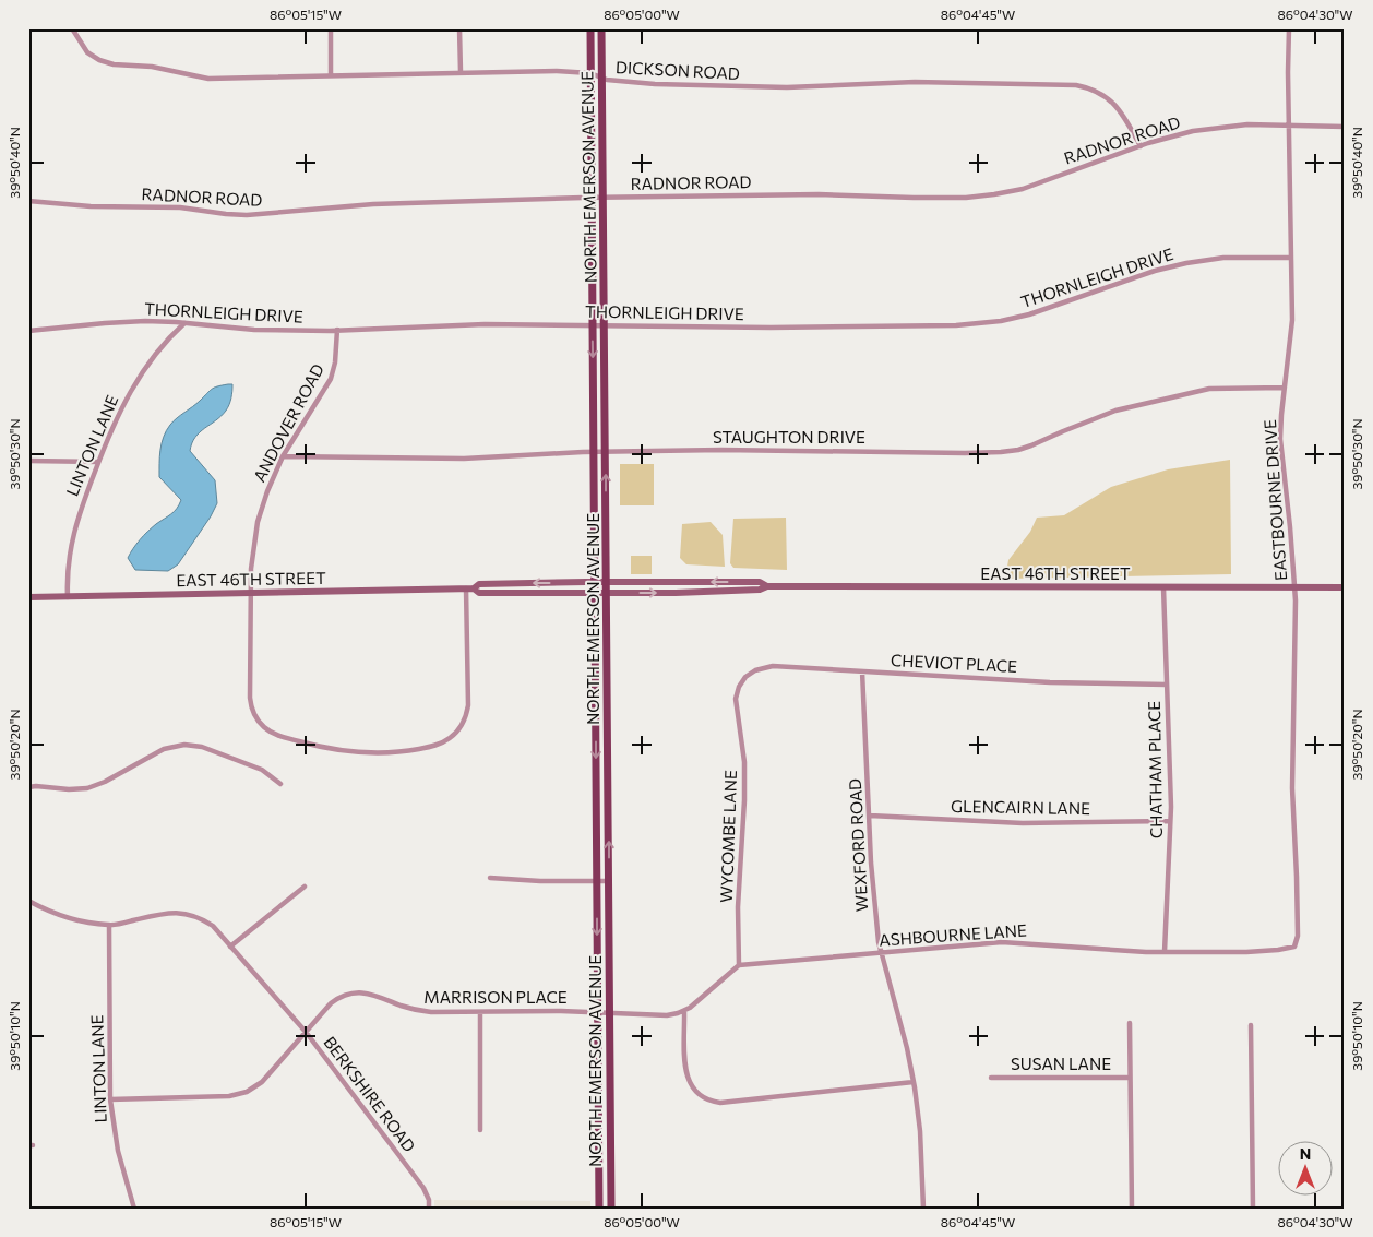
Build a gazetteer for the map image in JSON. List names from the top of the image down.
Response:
{
  "streets": {
    "main road": ["NORTH EMERSON AVENUE", "EAST 46TH STREET"],
    "street": [
      "DICKSON ROAD",
      "RADNOR ROAD",
      "THORNLEIGH DRIVE",
      "ANDOVER ROAD",
      "STAUGHTON DRIVE",
      "LINTON LANE",
      "EASTBOURNE DRIVE",
      "CHEVIOT PLACE",
      "CHATHAM PLACE",
      "GLENCAIRN LANE",
      "WYCOMBE LANE",
      "WEXFORD ROAD",
      "ASHBOURNE LANE",
      "MARRISON PLACE",
      "SUSAN LANE",
      "BERKSHIRE ROAD"
    ]
  },
  "crossings": [
    ["DICKSON ROAD", "RADNOR ROAD"],
    ["DICKSON ROAD", "NORTH EMERSON AVENUE"],
    ["RADNOR ROAD", "NORTH EMERSON AVENUE"],
    ["RADNOR ROAD", "EASTBOURNE DRIVE"],
    ["NORTH EMERSON AVENUE", "THORNLEIGH DRIVE"],
    ["NORTH EMERSON AVENUE", "STAUGHTON DRIVE"],
    ["NORTH EMERSON AVENUE", "EAST 46TH STREET"],
    ["NORTH EMERSON AVENUE", "MARRISON PLACE"],
    ["THORNLEIGH DRIVE", "ANDOVER ROAD"],
    ["THORNLEIGH DRIVE", "LINTON LANE"],
    ["THORNLEIGH DRIVE", "EASTBOURNE DRIVE"],
    ["ANDOVER ROAD", "STAUGHTON DRIVE"],
    ["ANDOVER ROAD", "EAST 46TH STREET"],
    ["STAUGHTON DRIVE", "EASTBOURNE DRIVE"],
    ["LINTON LANE", "EAST 46TH STREET"],
    ["LINTON LANE", "MARRISON PLACE"],
    ["LINTON LANE", "BERKSHIRE ROAD"],
    ["EASTBOURNE DRIVE", "EAST 46TH STREET"],
    ["EASTBOURNE DRIVE", "ASHBOURNE LANE"],
    ["EAST 46TH STREET", "CHATHAM PLACE"],
    ["CHEVIOT PLACE", "CHATHAM PLACE"],
    ["CHEVIOT PLACE", "WYCOMBE LANE"],
    ["CHEVIOT PLACE", "WEXFORD ROAD"],
    ["CHATHAM PLACE", "GLENCAIRN LANE"],
    ["CHATHAM PLACE", "ASHBOURNE LANE"],
    ["GLENCAIRN LANE", "WEXFORD ROAD"],
    ["WYCOMBE LANE", "ASHBOURNE LANE"],
    ["WEXFORD ROAD", "ASHBOURNE LANE"],
    ["MARRISON PLACE", "BERKSHIRE ROAD"]
  ],
  "north": "top",
  "coordinates": [
    "86°05'15\"W",
    "86°05'00\"W",
    "86°04'45\"W",
    "86°04'30\"W",
    "39°50'40\"N",
    "39°50'30\"N",
    "39°50'20\"N",
    "39°50'10\"N"
  ]
}
